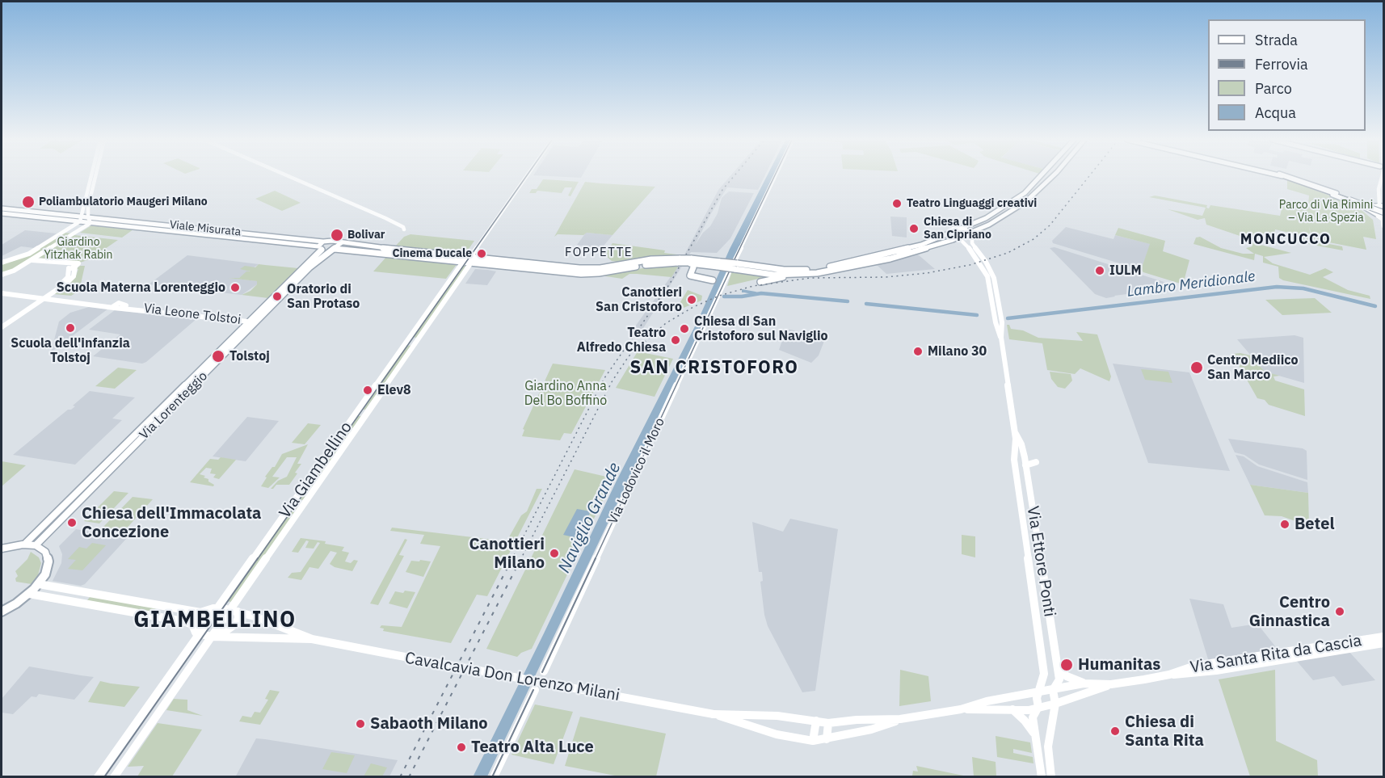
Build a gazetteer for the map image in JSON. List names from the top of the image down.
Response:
{
  "streets": {
    "main road": ["Viale Misurata", "Via Lorenteggio"],
    "street": [
      "Via Leone Tolstoi",
      "Via Giambellino",
      "Via Lodovico il Moro",
      "Via Ettore Ponti",
      "Via Santa Rita da Cascia",
      "Cavalcavia Don Lorenzo Milani"
    ]
  },
  "crossings": [
    ["Viale Misurata", "Via Lorenteggio"],
    ["Via Leone Tolstoi", "Via Lorenteggio"],
    ["Via Giambellino", "Cavalcavia Don Lorenzo Milani"],
    ["Via Ettore Ponti", "Via Santa Rita da Cascia"]
  ],
  "districts": [
    "MONCUCCO",
    "FOPPETTE",
    "SAN CRISTOFORO",
    "GIAMBELLINO"
  ],
  "water": ["Lambro Meridionale", "Naviglio Grande"],
  "parks": ["Parco di Via Rimini – Via La Spezia", "Giardino Yitzhak Rabin", "Giardino Anna Del Bo Boffino"],
  "places": [
    "Poliambulatorio Maugeri Milano",
    "Teatro Linguaggi creativi",
    "Chiesa di San Cipriano",
    "Bolivar",
    "Cinema Ducale",
    "IULM",
    "Scuola Materna Lorenteggio",
    "Oratorio di San Protaso",
    "Canottieri San Cristoforo",
    "Scuola dell'infanzia Tolstoj",
    "Chiesa di San Cristoforo sul Naviglio",
    "Teatro Alfredo Chiesa",
    "Milano 30",
    "Tolstoj",
    "Centro Mediico San Marco",
    "Elev8",
    "Chiesa dell'Immacolata Concezione",
    "Betel",
    "Canottieri Milano",
    "Centro Ginnastica",
    "Humanitas",
    "Sabaoth Milano",
    "Chiesa di Santa Rita",
    "Teatro Alta Luce"
  ],
  "legend": [
    "Strada",
    "Ferrovia",
    "Parco",
    "Acqua"
  ]
}
